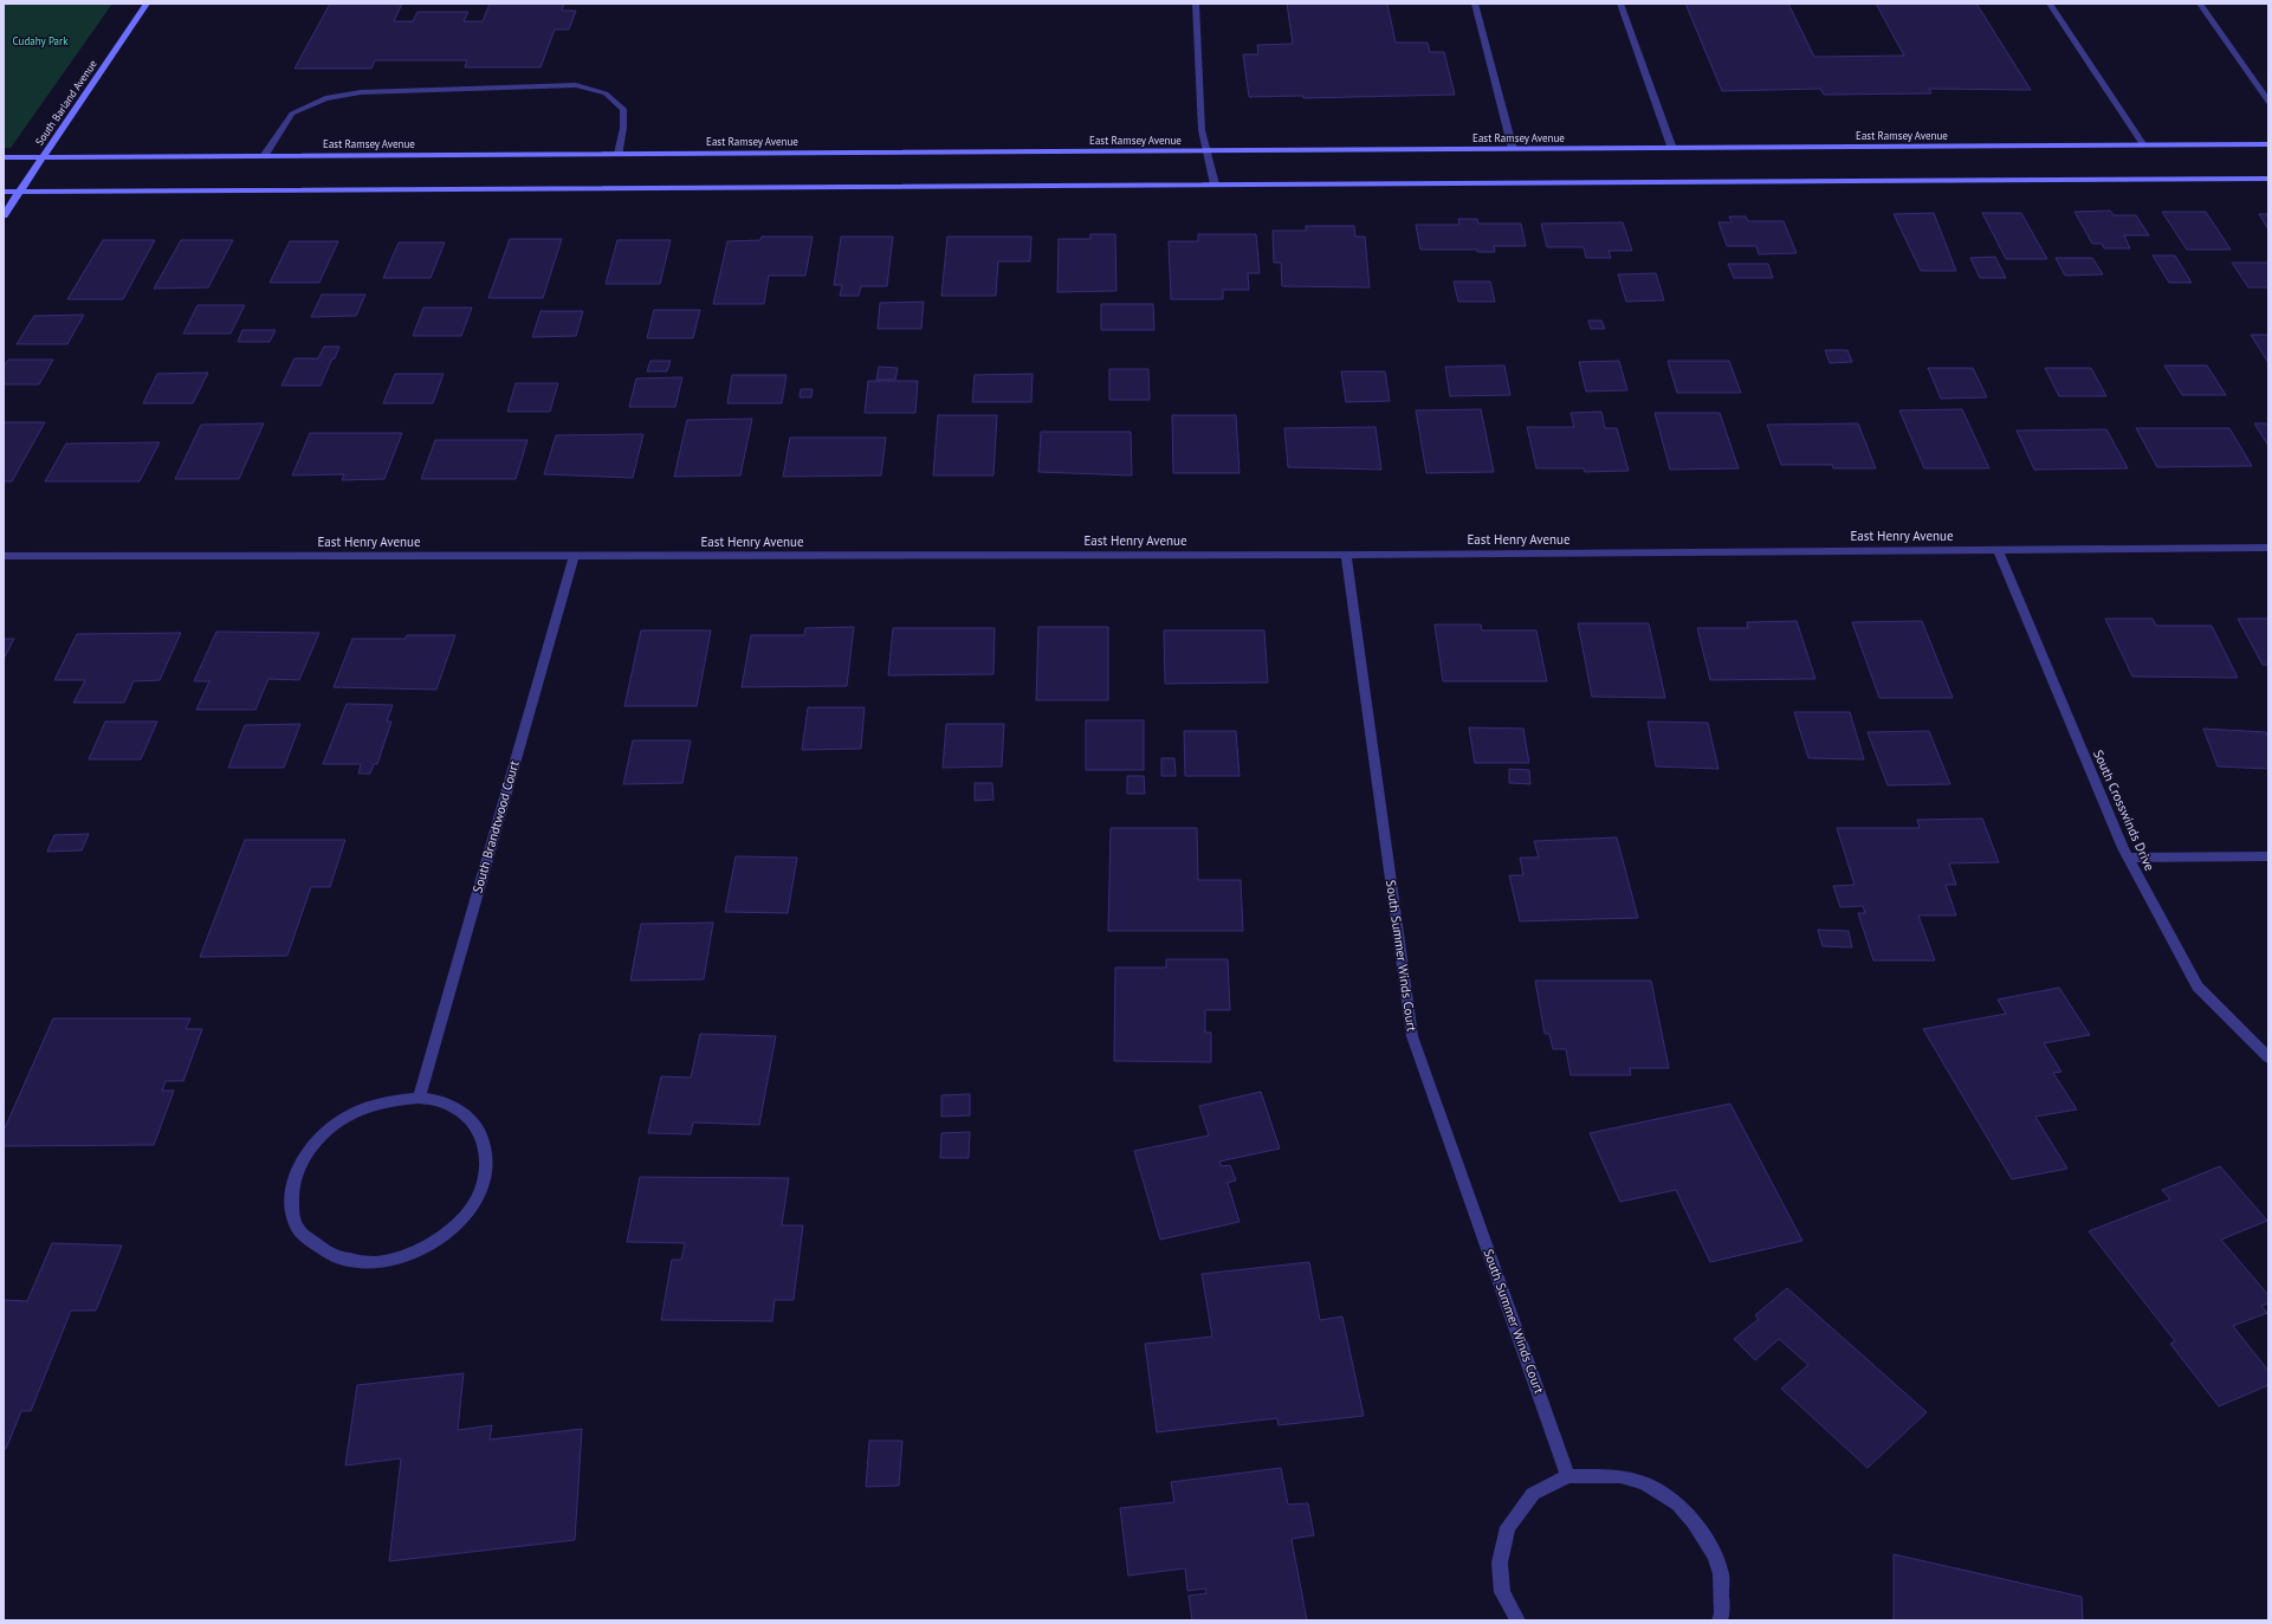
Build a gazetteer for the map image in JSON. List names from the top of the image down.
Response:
{
  "streets": {
    "street": [
      "South Barland Avenue",
      "East Ramsey Avenue",
      "East Henry Avenue",
      "South Crosswinds Drive",
      "South Brandtwood Court",
      "South Summer Winds Court"
    ]
  },
  "crossings": [
    ["South Barland Avenue", "East Ramsey Avenue"],
    ["East Henry Avenue", "South Crosswinds Drive"],
    ["East Henry Avenue", "South Brandtwood Court"],
    ["East Henry Avenue", "South Summer Winds Court"]
  ],
  "parks": ["Cudahy Park"]
}
